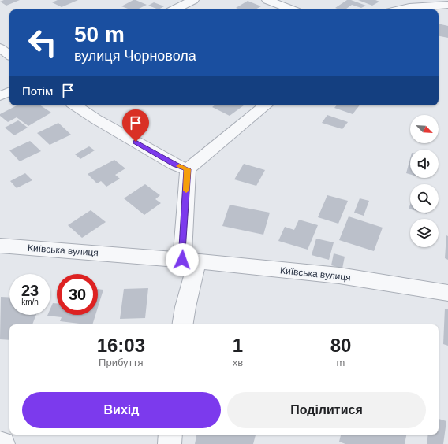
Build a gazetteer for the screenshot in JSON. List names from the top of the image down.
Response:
{
  "streets": {
    "street": ["Київська вулиця"]
  },
  "north": "bottom right",
  "page": {
    "turn": ["50 m", "вулиця Чорновола"],
    "then": "Потім",
    "speed": "23 km/h",
    "limit": "30",
    "eta": [
      "16:03",
      "Прибуття",
      "1",
      "хв",
      "80",
      "m"
    ],
    "buttons": ["Вихід", "Поділитися"]
  }
}
